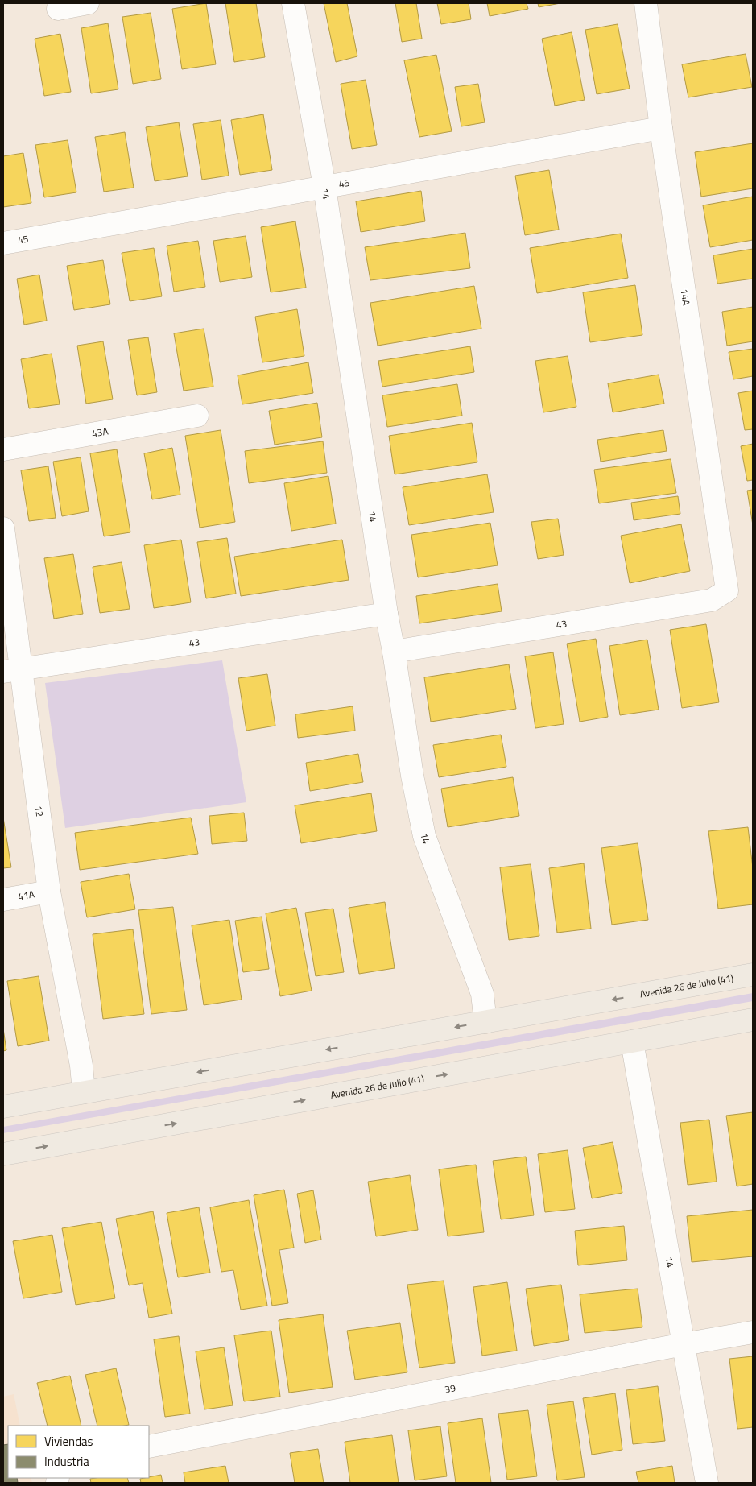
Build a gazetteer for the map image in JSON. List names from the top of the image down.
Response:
{
  "streets": {
    "main road": ["Avenida 26 de Julio (41)"],
    "street": [
      "45",
      "14",
      "14A",
      "43A",
      "43",
      "12",
      "41A",
      "39"
    ]
  },
  "crossings": [
    ["45", "14"],
    ["45", "14A"],
    ["14", "43"],
    ["14", "Avenida 26 de Julio (41)"],
    ["14", "39"],
    ["14A", "43"],
    ["43", "12"],
    ["12", "41A"],
    ["12", "Avenida 26 de Julio (41)"]
  ],
  "legend": ["Viviendas", "Industria"]
}
